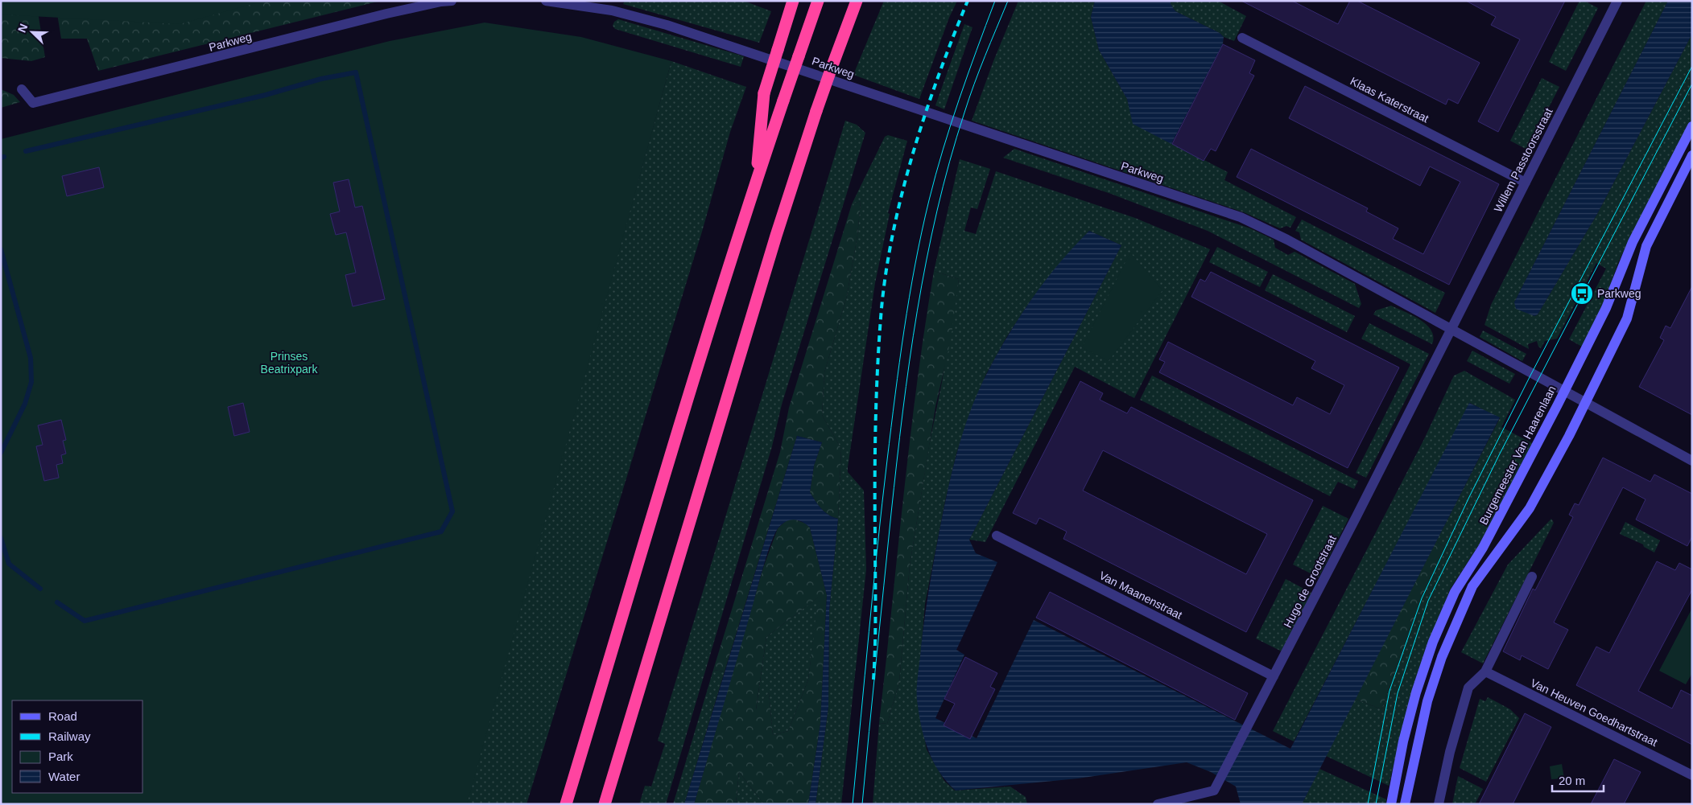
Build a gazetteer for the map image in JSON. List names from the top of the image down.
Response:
{
  "streets": {
    "main road": ["Burgemeester Van Haarenlaan"],
    "street": [
      "Parkweg",
      "Klaas Katerstraat",
      "Willem Passtoorsstraat",
      "Hugo de Grootstraat",
      "Van Maanenstraat",
      "Van Heuven Goedhartstraat"
    ]
  },
  "crossings": [
    ["Parkweg", "Willem Passtoorsstraat"],
    ["Parkweg", "Burgemeester Van Haarenlaan"],
    ["Parkweg", "Hugo de Grootstraat"],
    ["Klaas Katerstraat", "Willem Passtoorsstraat"],
    ["Willem Passtoorsstraat", "Hugo de Grootstraat"],
    ["Hugo de Grootstraat", "Van Maanenstraat"]
  ],
  "parks": ["Prinses Beatrixpark"],
  "places": {
    "bus stop": ["Parkweg"]
  },
  "legend": [
    "Road",
    "Railway",
    "Park",
    "Water"
  ],
  "scale_bar": "20 m",
  "north": "top left"
}
